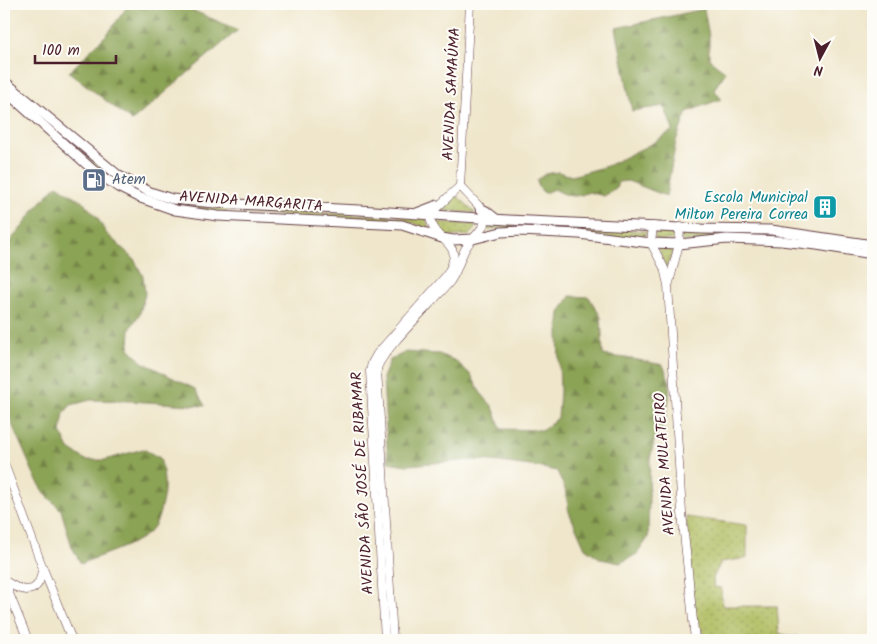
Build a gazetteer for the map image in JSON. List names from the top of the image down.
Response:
{
  "streets": {
    "main road": ["AVENIDA MARGARITA"],
    "street": ["AVENIDA SAMAÚMA", "AVENIDA MULATEIRO", "AVENIDA SÃO JOSÉ DE RIBAMAR"]
  },
  "crossings": [
    ["AVENIDA MARGARITA", "AVENIDA MULATEIRO"],
    ["AVENIDA MARGARITA", "AVENIDA SÃO JOSÉ DE RIBAMAR"]
  ],
  "places": {
    "fuel station": ["Atem"],
    "building": ["Escola Municipal Milton Pereira Correa"]
  },
  "scale_bar": "100 m",
  "north": "bottom"
}
